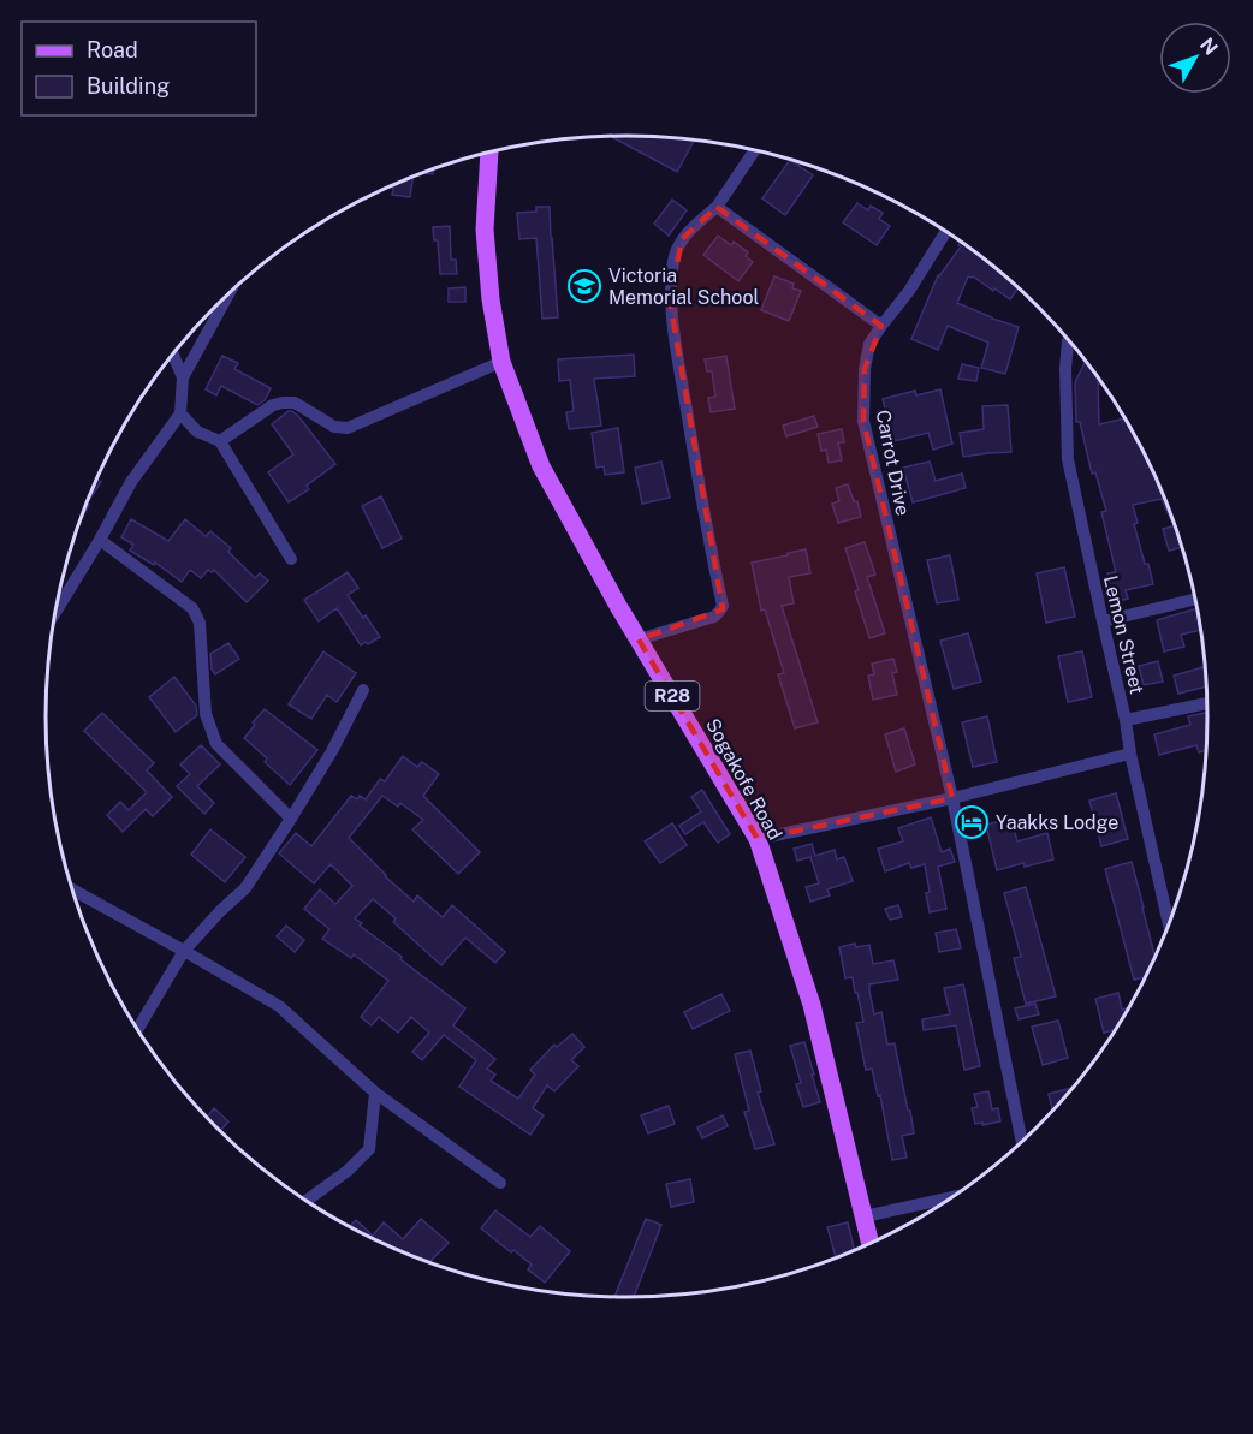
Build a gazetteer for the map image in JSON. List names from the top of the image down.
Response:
{
  "streets": {
    "main road": ["R28", "Sogakofe Road"],
    "street": ["Carrot Drive", "Lemon Street"]
  },
  "places": {
    "school or university": ["Victoria Memorial School"],
    "hotel": ["Yaakks Lodge"]
  },
  "legend": ["Road", "Building"],
  "north": "top right"
}
